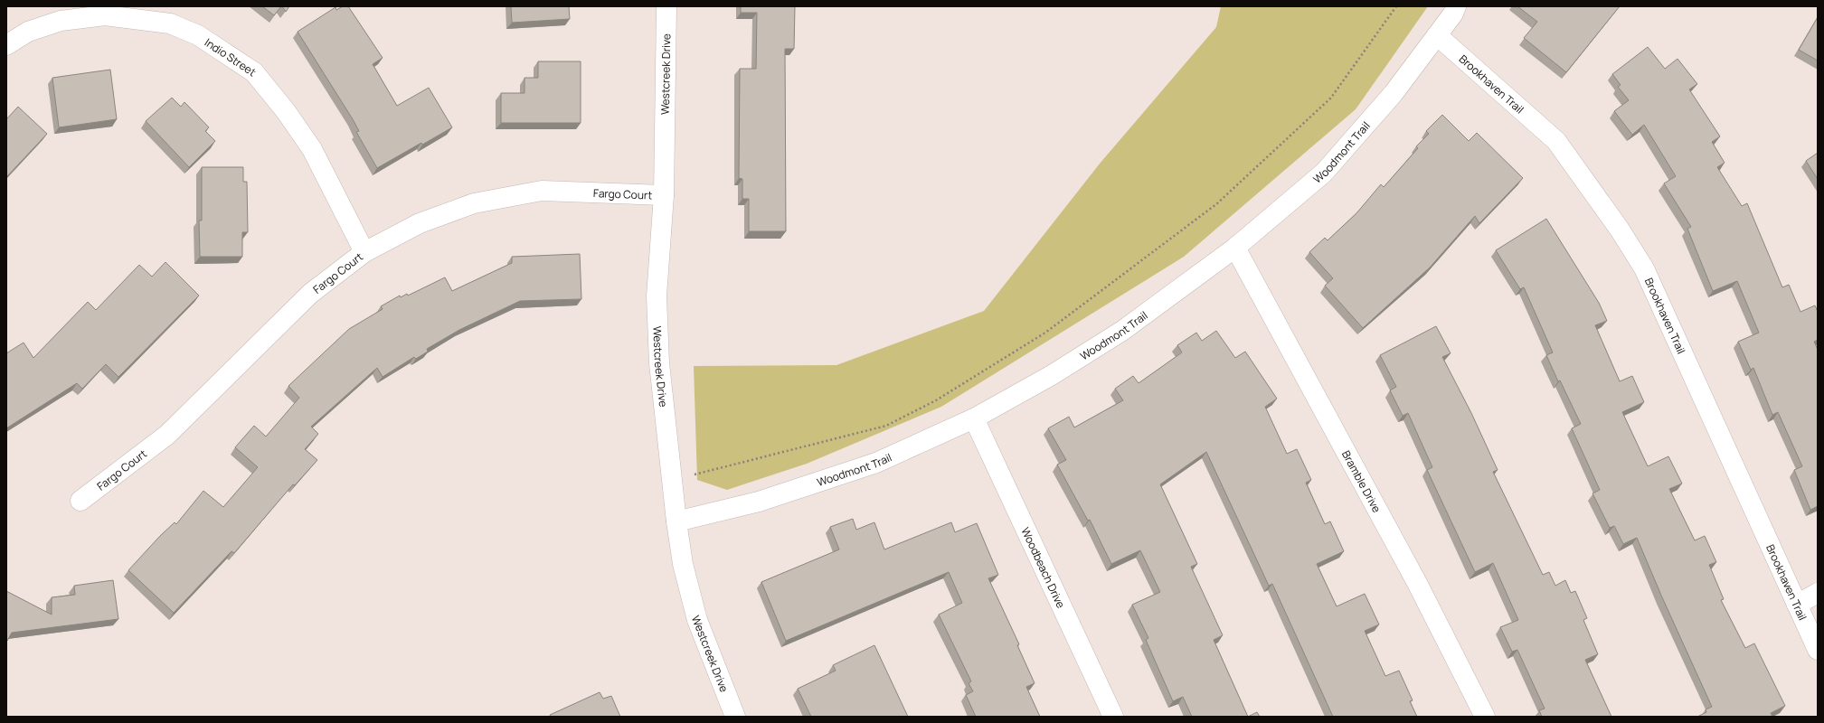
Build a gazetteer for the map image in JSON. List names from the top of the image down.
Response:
{
  "streets": {
    "street": [
      "Indio Street",
      "Westcreek Drive",
      "Brookhaven Trail",
      "Woodmont Trail",
      "Fargo Court",
      "Bramble Drive",
      "Woodbeach Drive"
    ]
  },
  "crossings": [
    ["Indio Street", "Fargo Court"],
    ["Westcreek Drive", "Woodmont Trail"],
    ["Westcreek Drive", "Fargo Court"],
    ["Brookhaven Trail", "Woodmont Trail"],
    ["Woodmont Trail", "Bramble Drive"],
    ["Woodmont Trail", "Woodbeach Drive"]
  ]
}
